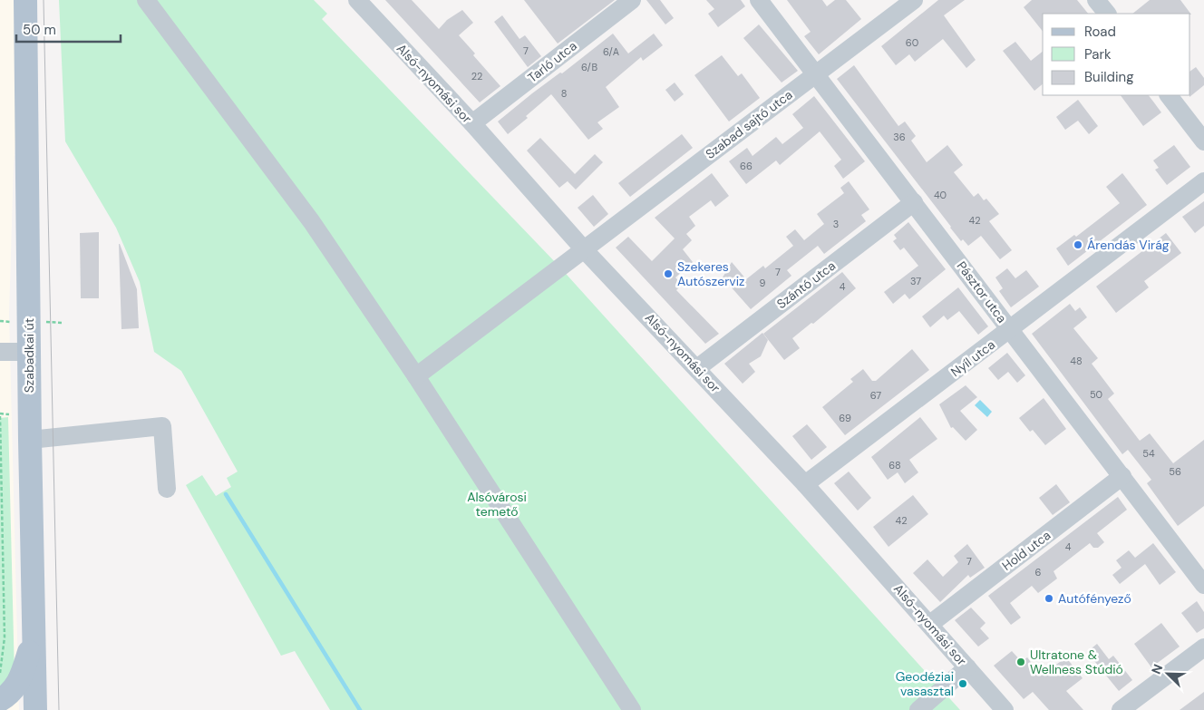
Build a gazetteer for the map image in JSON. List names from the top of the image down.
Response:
{
  "streets": {
    "main road": ["Szabadkai út"],
    "street": [
      "Tarló utca",
      "Alsó-nyomási sor",
      "Szabad sajtó utca",
      "Szántó utca",
      "Pásztor utca",
      "Nyíl utca",
      "Hold utca"
    ]
  },
  "crossings": [
    ["Tarló utca", "Alsó-nyomási sor"],
    ["Alsó-nyomási sor", "Szabad sajtó utca"],
    ["Alsó-nyomási sor", "Szántó utca"],
    ["Alsó-nyomási sor", "Nyíl utca"],
    ["Alsó-nyomási sor", "Hold utca"],
    ["Szabad sajtó utca", "Pásztor utca"],
    ["Szántó utca", "Pásztor utca"],
    ["Pásztor utca", "Nyíl utca"],
    ["Pásztor utca", "Hold utca"]
  ],
  "parks": ["Alsóvárosi temető"],
  "places": [
    "Árendás Virág",
    "Szekeres Autószerviz",
    "Autófényező",
    "Ultratone & Wellness Stúdió",
    "Geodéziai vasasztal"
  ],
  "house_numbers": [
    "60",
    "7",
    "6/A",
    "6/B",
    "22",
    "8",
    "36",
    "66",
    "40",
    "42",
    "3",
    "7",
    "37",
    "9",
    "4",
    "48",
    "50",
    "67",
    "69",
    "54",
    "68",
    "56",
    "42",
    "4",
    "7",
    "6"
  ],
  "legend": ["Road", "Park", "Building"],
  "scale_bar": "50 m",
  "north": "top left"
}
